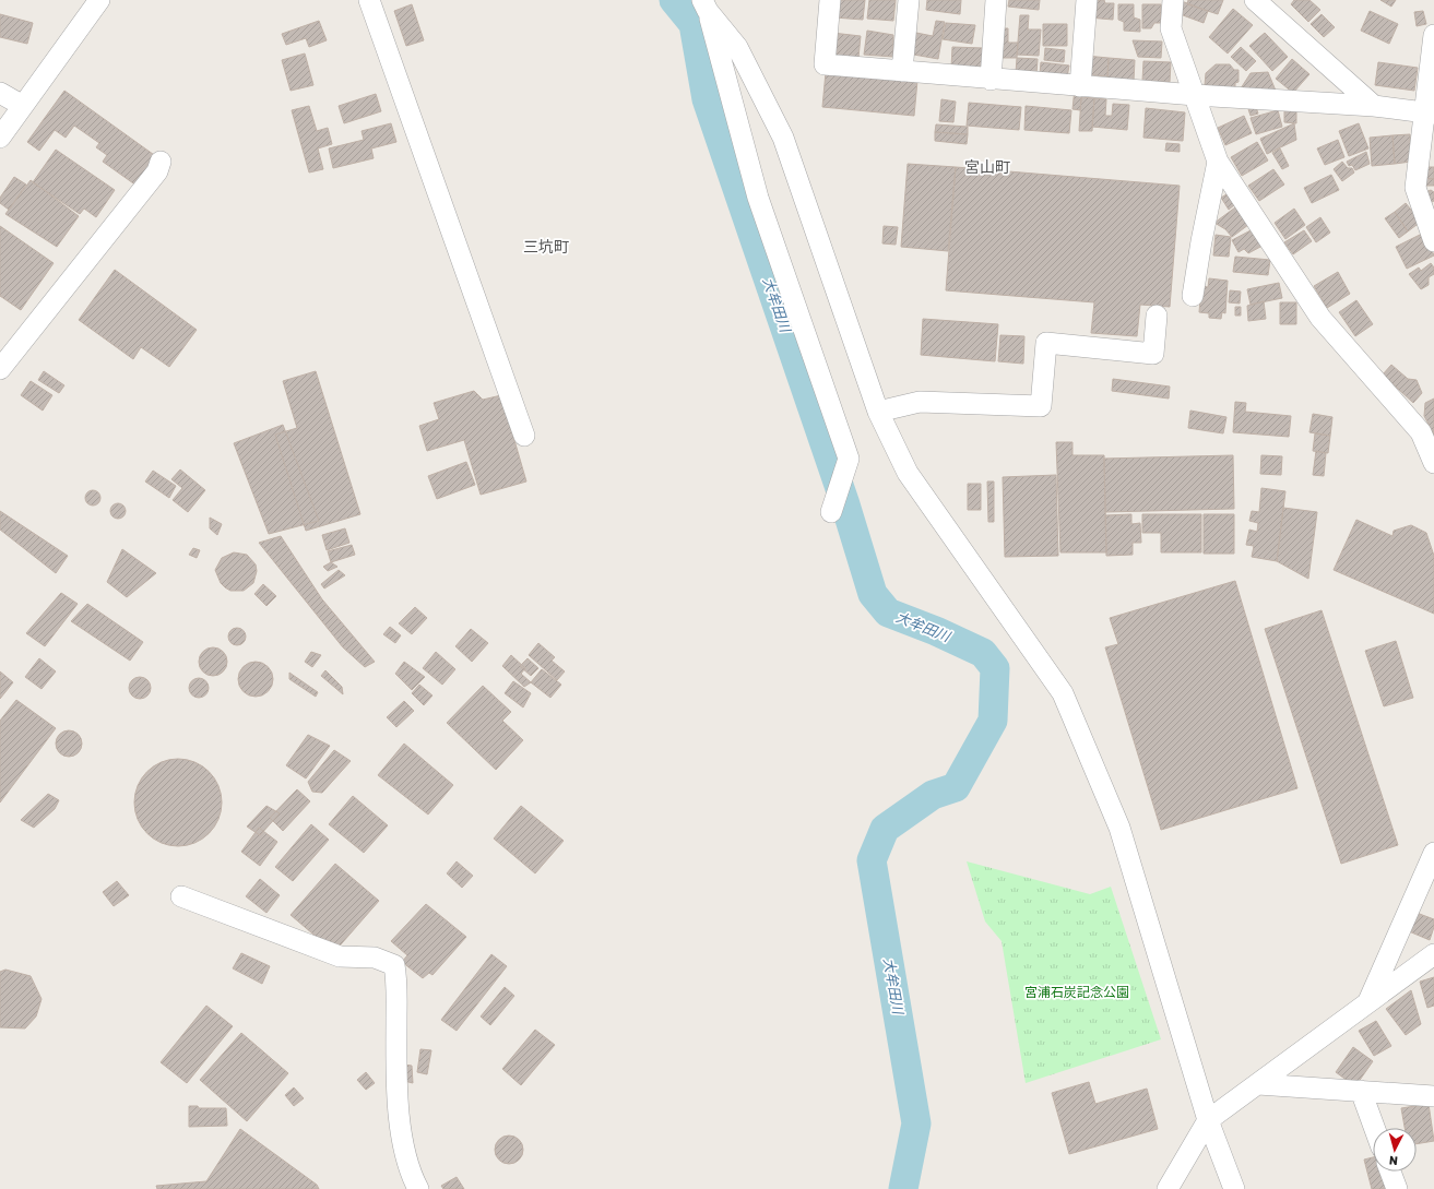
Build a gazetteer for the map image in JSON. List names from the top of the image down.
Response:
{
  "districts": ["宮山町", "三坑町"],
  "water": ["大牟田川"],
  "parks": ["宮浦石炭記念公園"],
  "north": "bottom"
}
